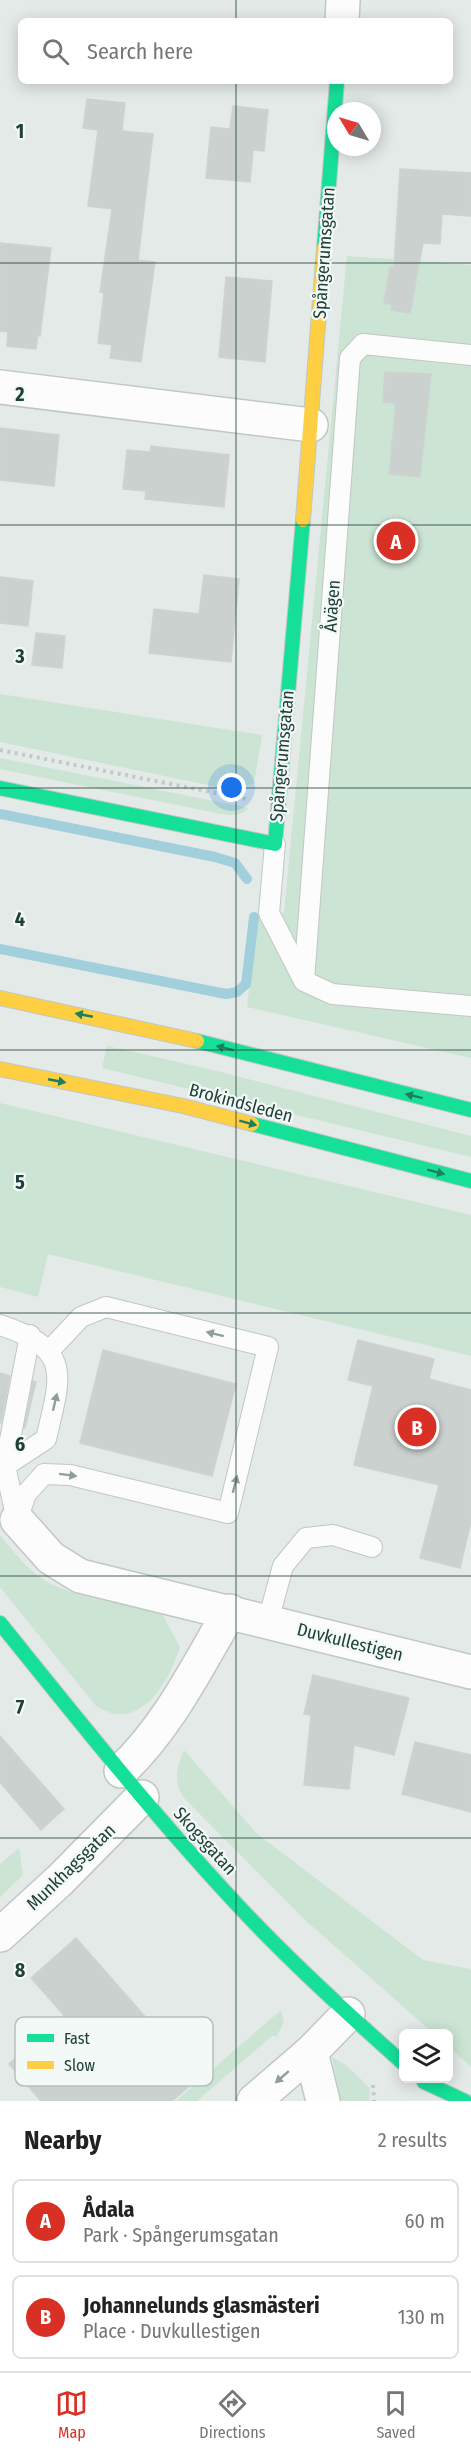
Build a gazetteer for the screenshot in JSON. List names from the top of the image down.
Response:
{
  "streets": {
    "street": [
      "Spångerumsgatan",
      "Brokindsleden",
      "Duvkullestigen",
      "Skogsgatan",
      "Munkhagsgatan"
    ],
    "lane": ["Åvägen"]
  },
  "crossings": [
    ["Skogsgatan", "Munkhagsgatan"]
  ],
  "legend": ["Fast", "Slow"],
  "north": "top left",
  "page": {
    "search": "Search here",
    "pins": ["A", "B"],
    "heading": ["Nearby", "2 results"],
    "list": [
      {
        "mark": "A",
        "name": "Ådala",
        "note": "Park · Spångerumsgatan",
        "value": "60 m"
      },
      {
        "mark": "B",
        "name": "Johannelunds glasmästeri",
        "note": "Place · Duvkullestigen",
        "value": "130 m"
      }
    ],
    "nav": ["Map", "Directions", "Saved"]
  },
  "grid": {
    "rows": [
      "1",
      "2",
      "3",
      "4",
      "5",
      "6",
      "7",
      "8"
    ]
  }
}
